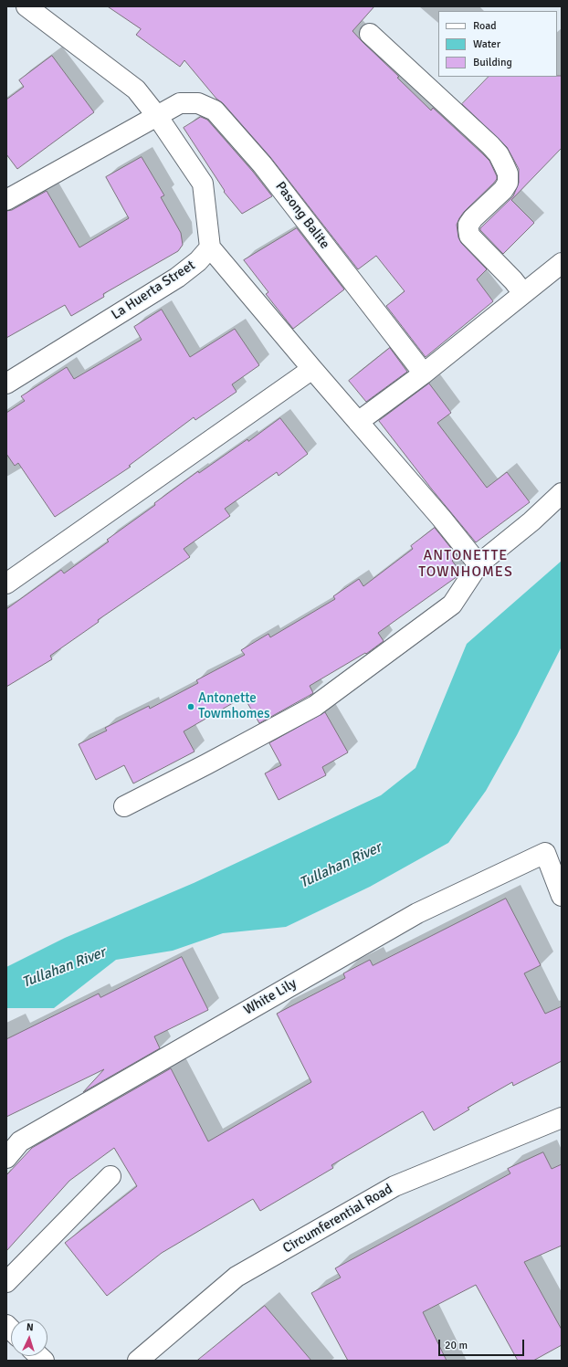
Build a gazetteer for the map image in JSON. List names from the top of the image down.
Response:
{
  "streets": {
    "street": [
      "Pasong Balite",
      "La Huerta Street",
      "White Lily",
      "Circumferential Road"
    ]
  },
  "districts": ["ANTONETTE TOWNHOMES"],
  "water": ["Tullahan River"],
  "places": ["Antonette Towmhomes"],
  "legend": ["Road", "Water", "Building"],
  "scale_bar": "20 m",
  "north": "top"
}
